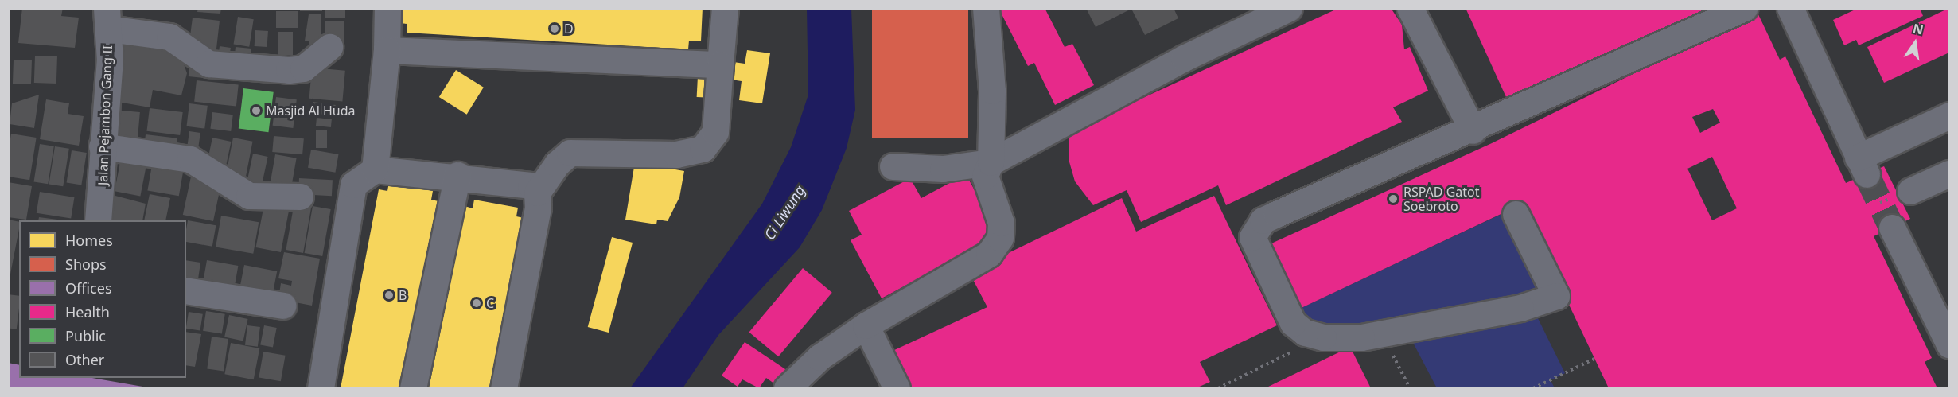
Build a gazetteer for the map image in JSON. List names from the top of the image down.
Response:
{
  "streets": {
    "street": ["Jalan Pejambon Gang II"]
  },
  "water": ["Ci Liwung"],
  "places": [
    "D",
    "Masjid Al Huda",
    "RSPAD Gatot Soebroto",
    "B",
    "C"
  ],
  "legend": [
    "Homes",
    "Shops",
    "Offices",
    "Health",
    "Public",
    "Other"
  ],
  "north": "top"
}
